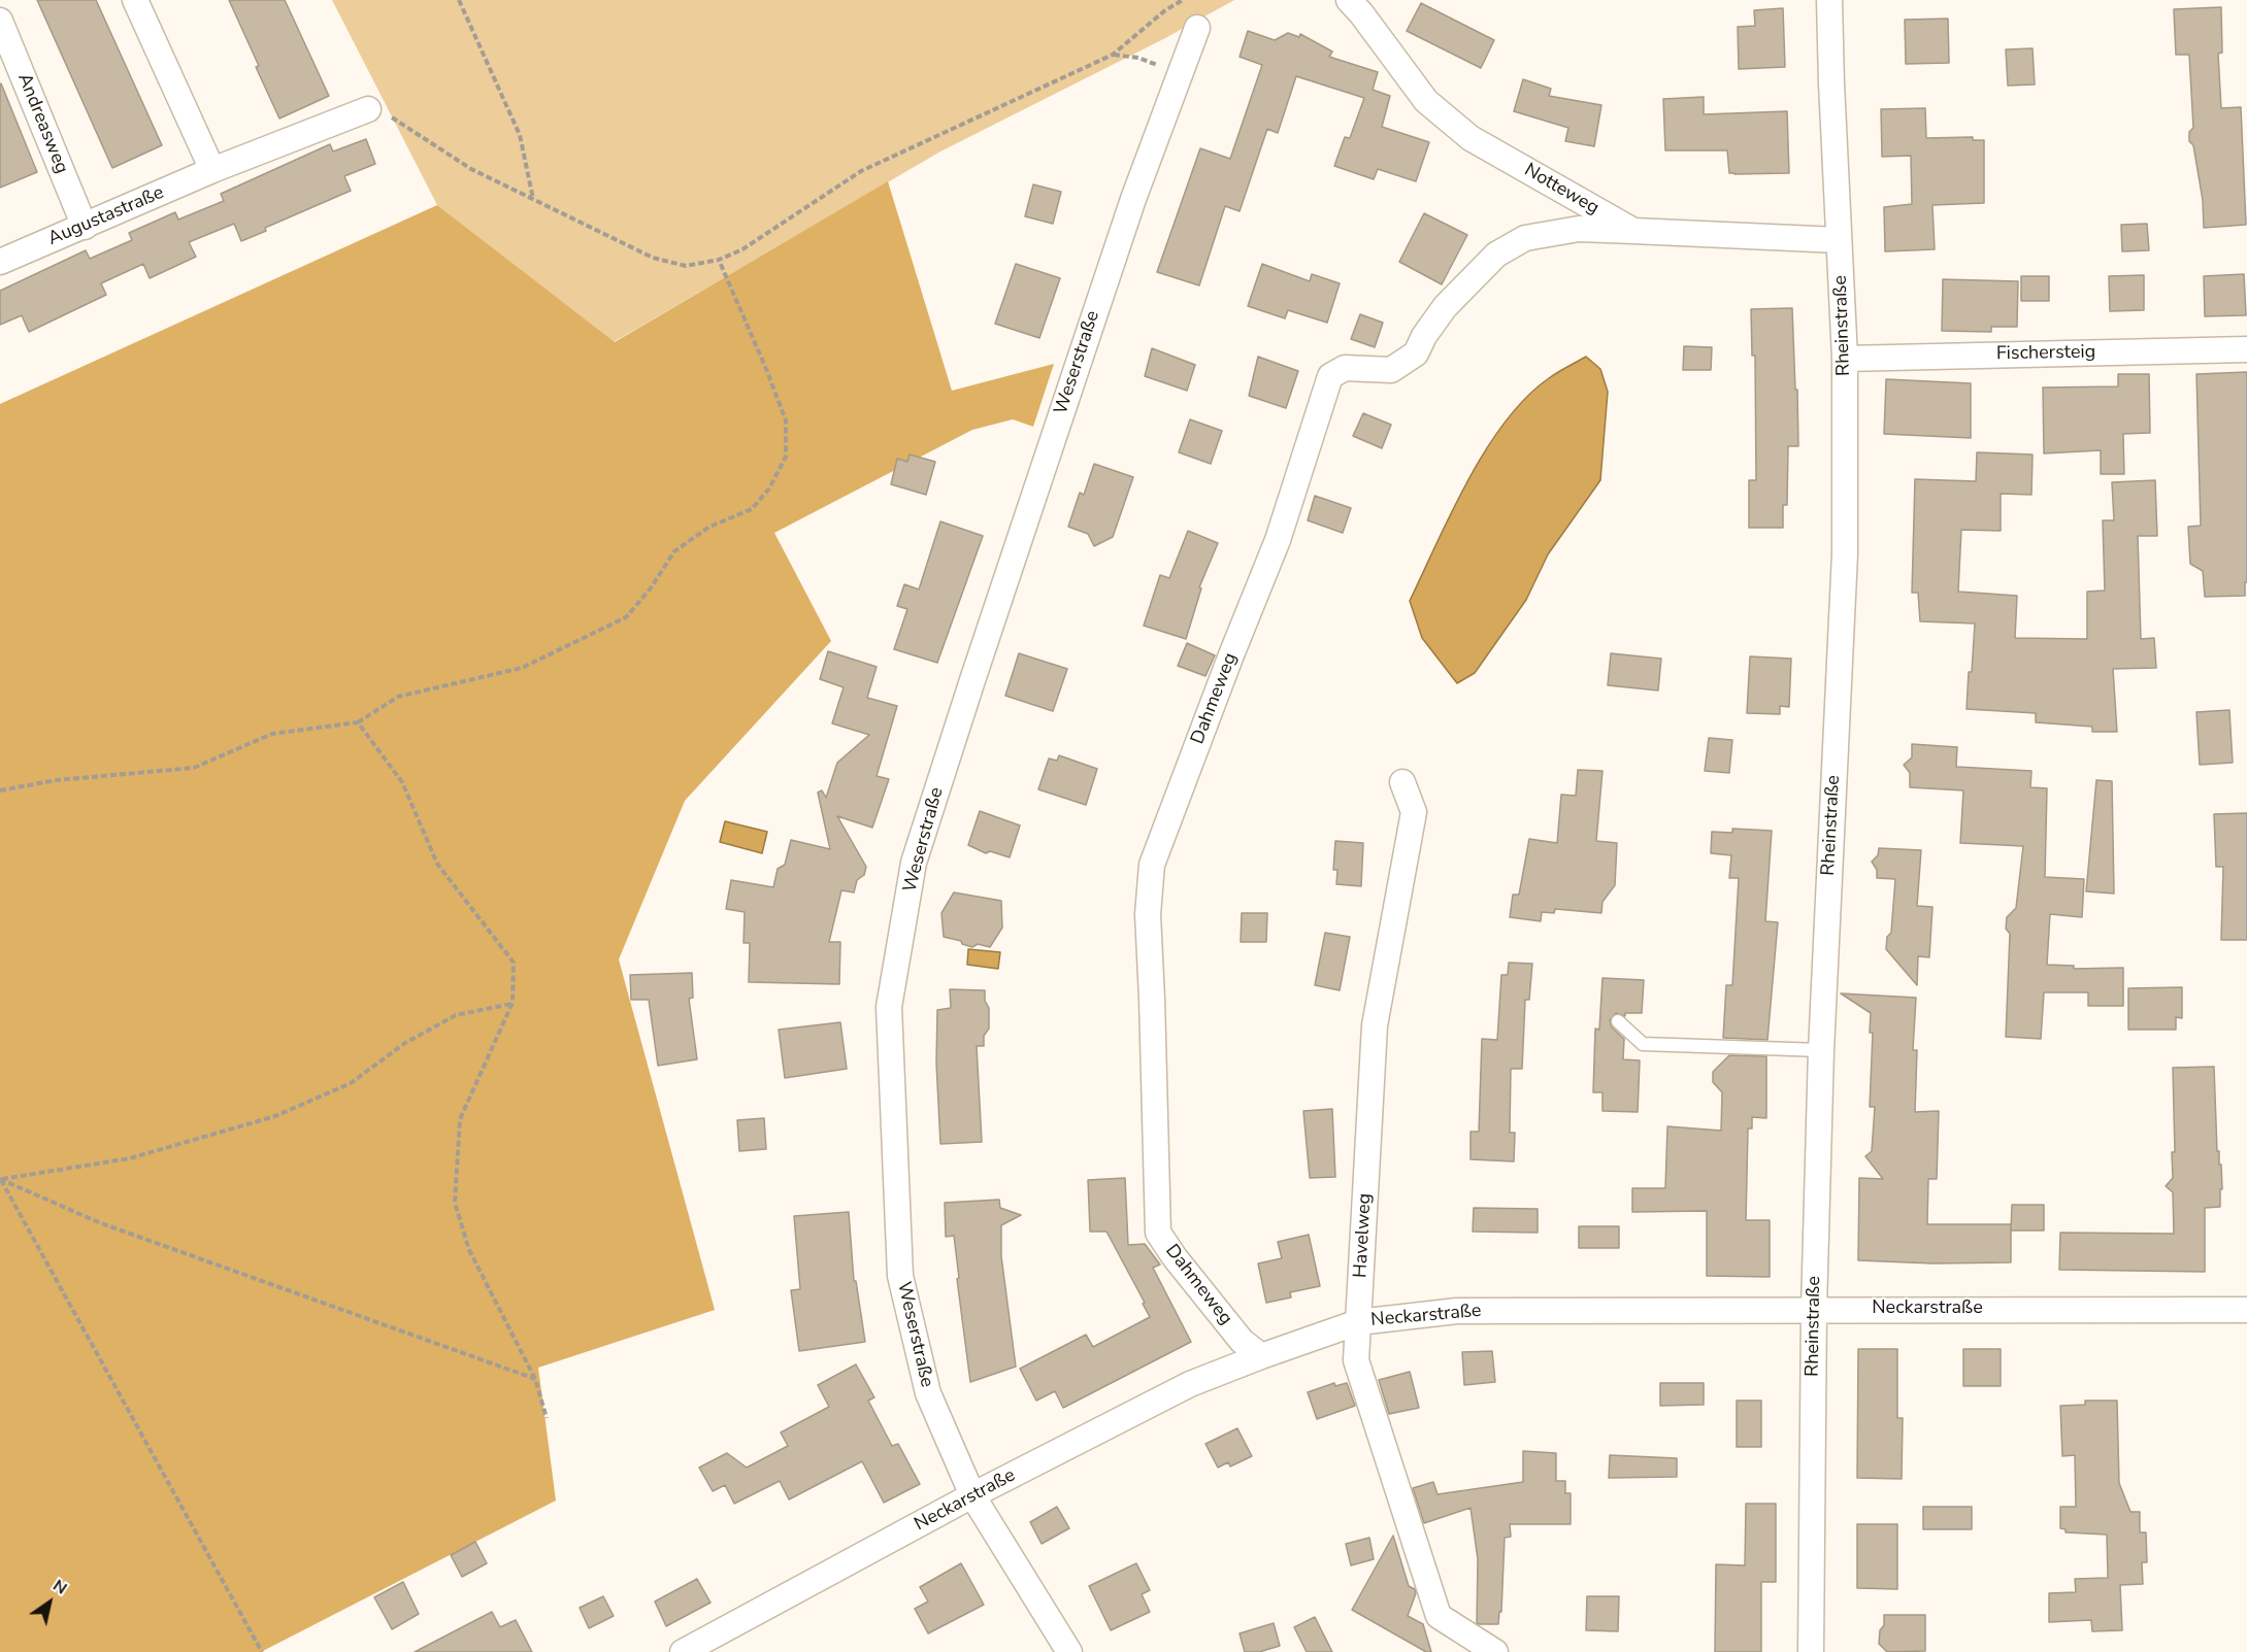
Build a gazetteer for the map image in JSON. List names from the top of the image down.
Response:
{
  "streets": {
    "street": [
      "Andreasweg",
      "Notteweg",
      "Augustastraße",
      "Rheinstraße",
      "Fischersteig",
      "Weserstraße",
      "Dahmeweg",
      "Havelweg",
      "Neckarstraße"
    ]
  },
  "crossings": [
    ["Andreasweg", "Augustastraße"],
    ["Notteweg", "Rheinstraße"],
    ["Notteweg", "Dahmeweg"],
    ["Rheinstraße", "Fischersteig"],
    ["Rheinstraße", "Neckarstraße"],
    ["Weserstraße", "Neckarstraße"],
    ["Dahmeweg", "Neckarstraße"],
    ["Havelweg", "Neckarstraße"]
  ],
  "north": "top right"
}
